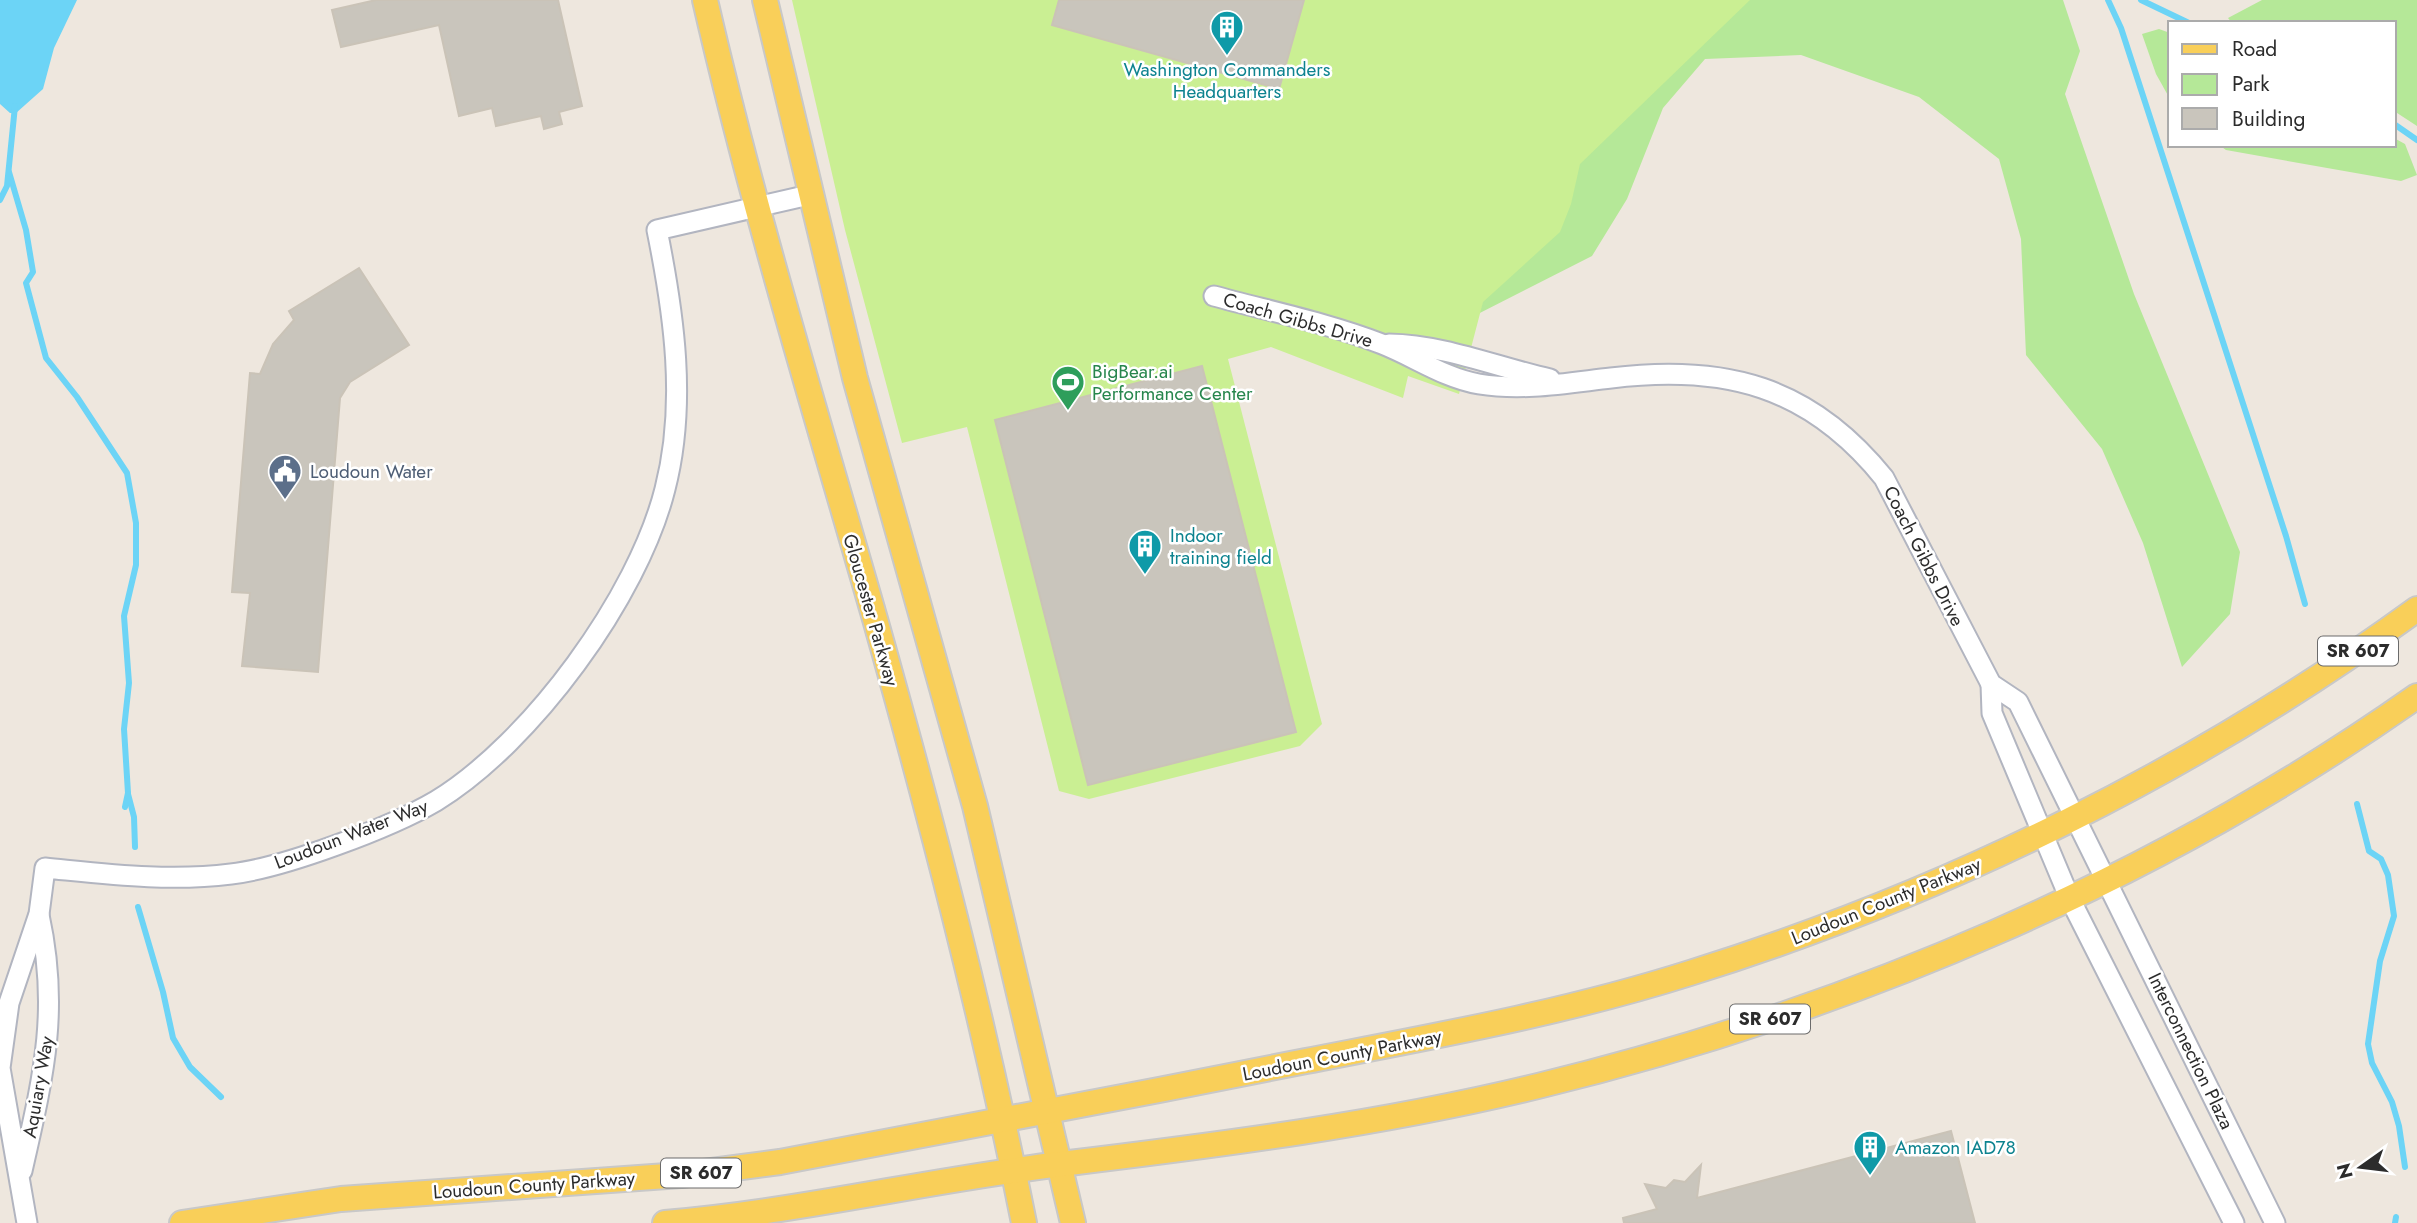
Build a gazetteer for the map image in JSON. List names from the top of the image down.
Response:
{
  "streets": {
    "main road": ["Gloucester Parkway", "SR 607", "Loudoun County Parkway"],
    "street": [
      "Coach Gibbs Drive",
      "Loudoun Water Way",
      "Interconnection Plaza",
      "Aquiary Way"
    ]
  },
  "crossings": [
    ["Coach Gibbs Drive", "SR 607"],
    ["Coach Gibbs Drive", "Loudoun County Parkway"],
    ["Coach Gibbs Drive", "Interconnection Plaza"],
    ["Gloucester Parkway", "SR 607"],
    ["Gloucester Parkway", "Loudoun Water Way"],
    ["Gloucester Parkway", "Loudoun County Parkway"],
    ["SR 607", "Interconnection Plaza"],
    ["Loudoun Water Way", "Aquiary Way"]
  ],
  "places": {
    "building": ["Washington Commanders Headquarters", "Indoor training field", "Amazon IAD78"],
    "sports": ["BigBear.ai Performance Center"],
    "public building": ["Loudoun Water"]
  },
  "legend": ["Road", "Park", "Building"],
  "north": "left"
}
